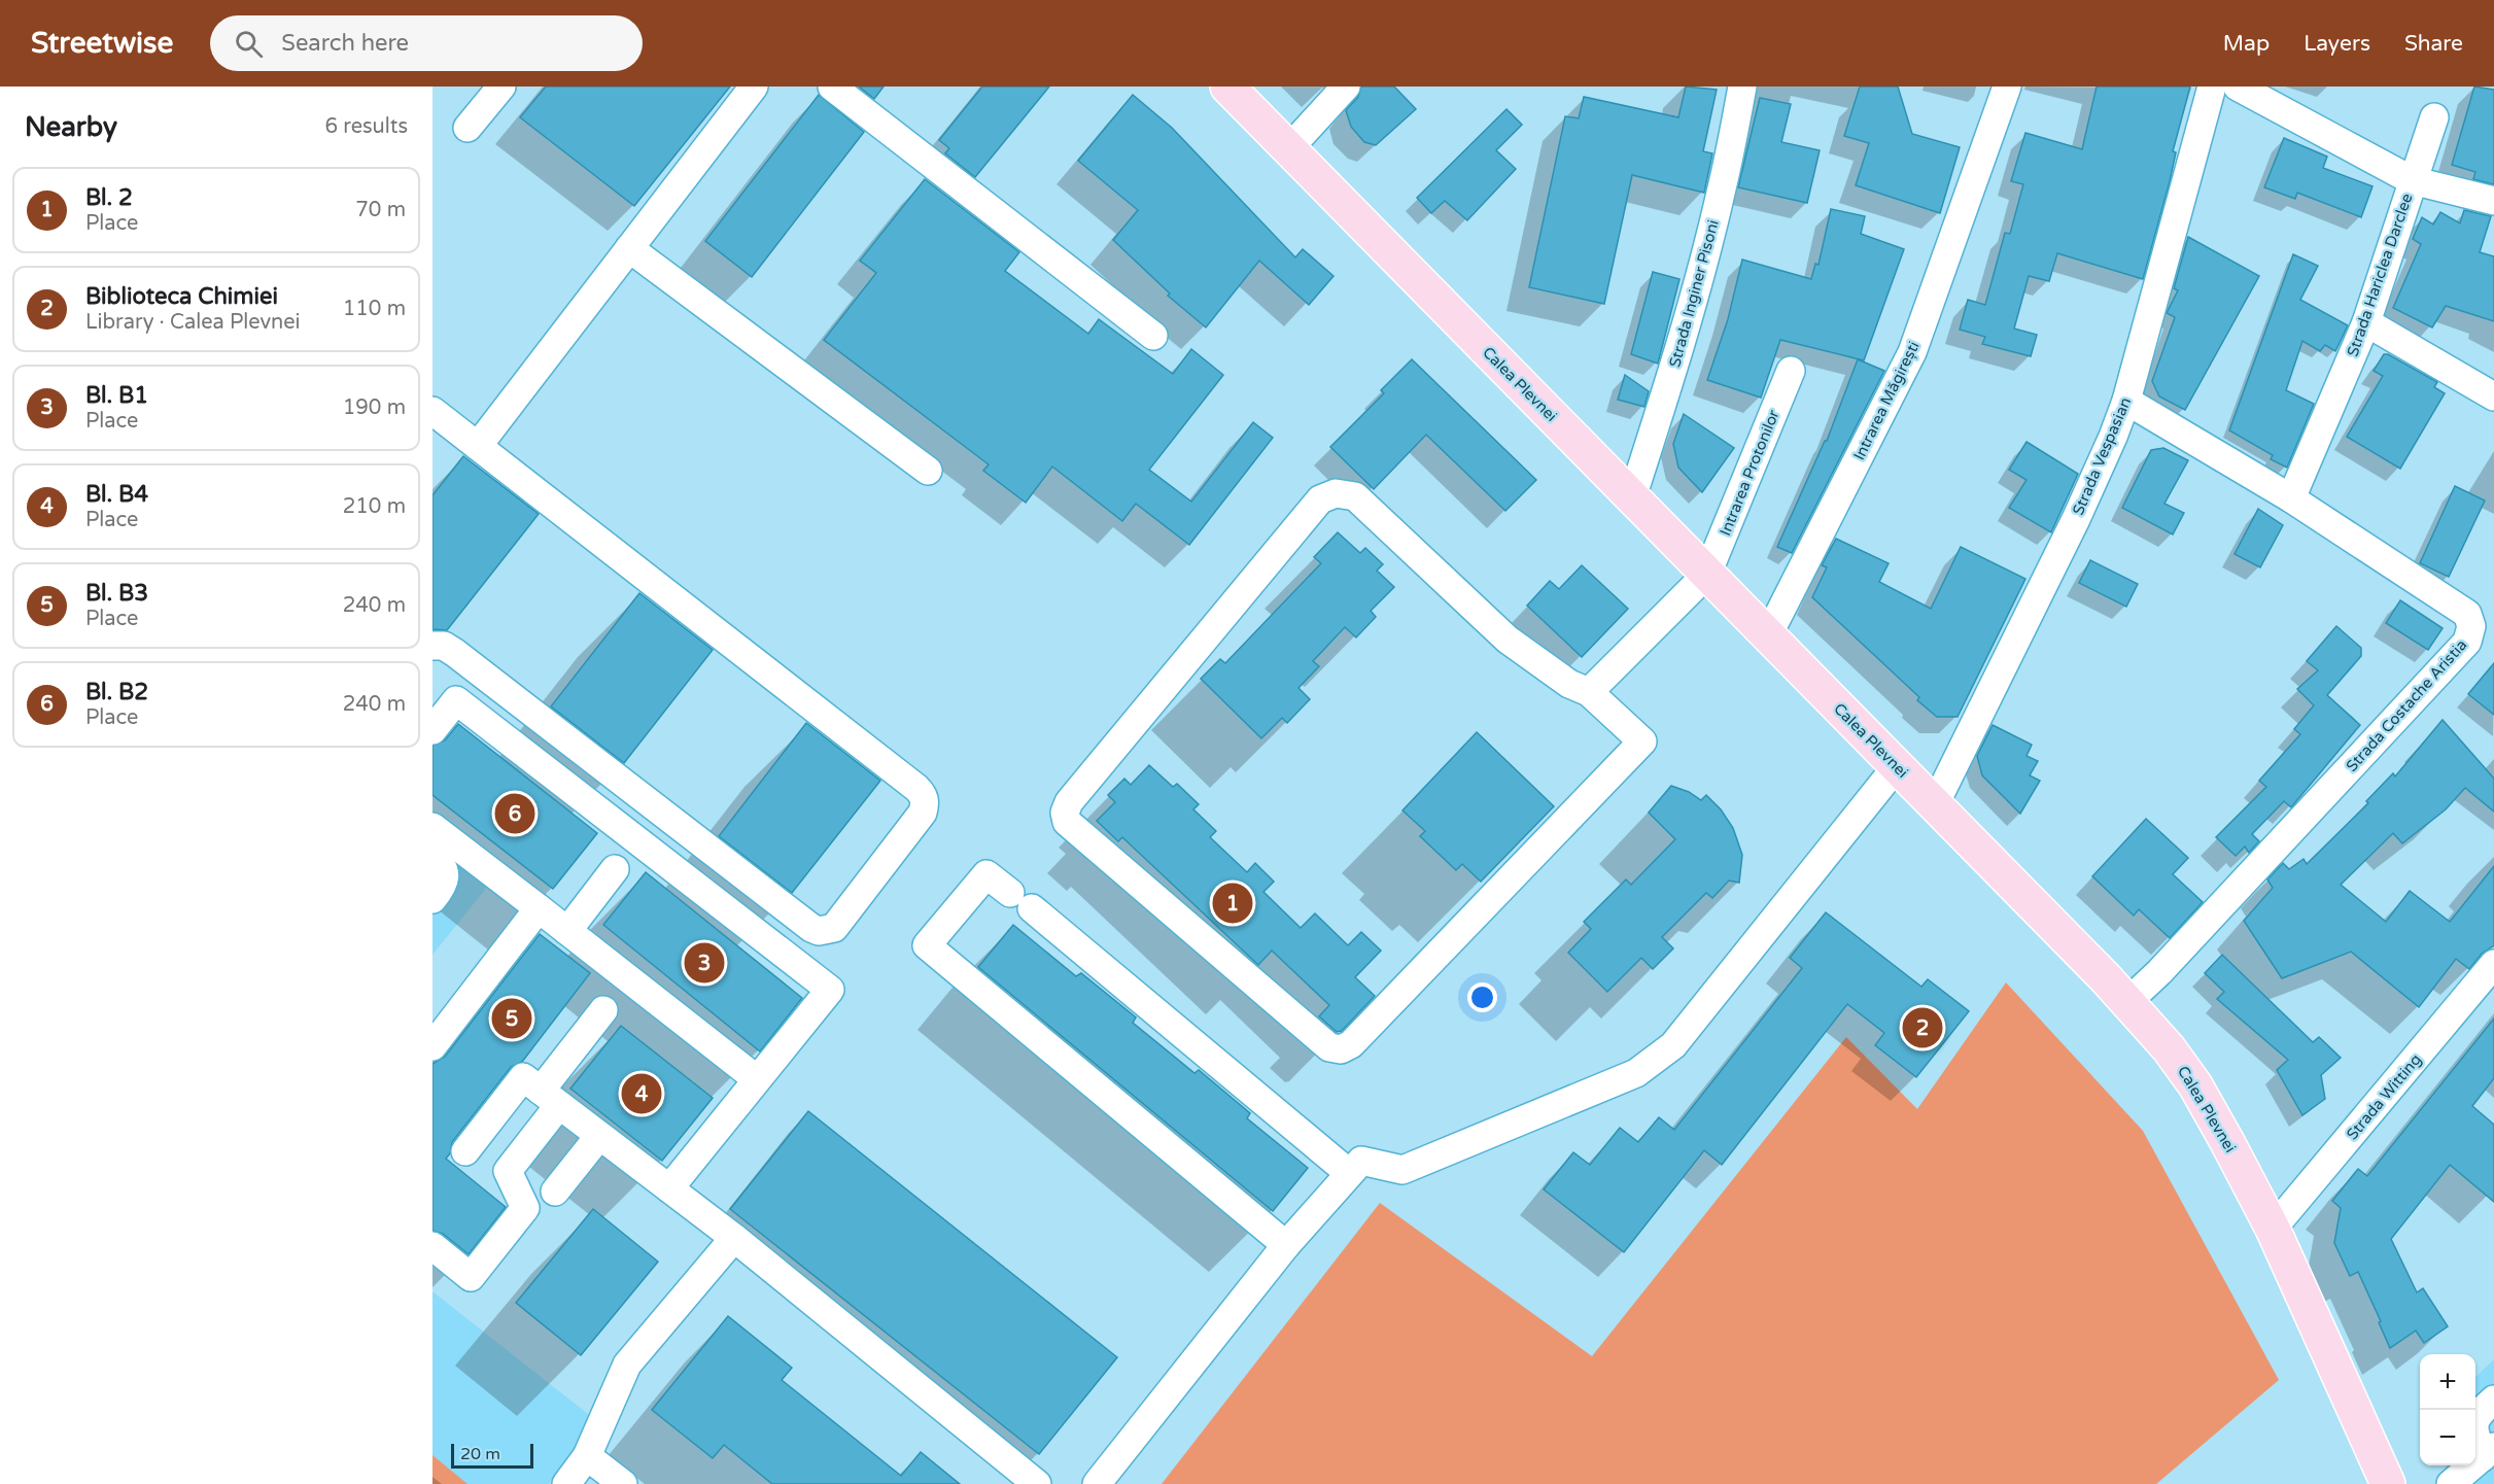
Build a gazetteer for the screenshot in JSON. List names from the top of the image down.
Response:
{
  "streets": {
    "main road": ["Calea Plevnei"],
    "street": [
      "Strada Hariclea Darclee",
      "Strada Inginer Pisoni",
      "Intrarea Măgirești",
      "Strada Vespasian",
      "Intrarea Protonilor",
      "Strada Costache Aristia",
      "Strada Witting"
    ]
  },
  "crossings": [
    ["Strada Hariclea Darclee", "Strada Costache Aristia"],
    ["Strada Inginer Pisoni", "Calea Plevnei"],
    ["Calea Plevnei", "Intrarea Măgirești"],
    ["Calea Plevnei", "Strada Vespasian"],
    ["Calea Plevnei", "Intrarea Protonilor"],
    ["Calea Plevnei", "Strada Costache Aristia"],
    ["Calea Plevnei", "Strada Witting"],
    ["Strada Vespasian", "Strada Costache Aristia"]
  ],
  "scale_bar": "20 m",
  "page": {
    "header": "Streetwise",
    "search": "Search here",
    "nav": ["Map", "Layers", "Share"],
    "heading": ["Nearby", "6 results"],
    "list": [
      {
        "mark": "1",
        "name": "Bl. 2",
        "note": "Place",
        "value": "70 m"
      },
      {
        "mark": "2",
        "name": "Biblioteca Chimiei",
        "note": "Library · Calea Plevnei",
        "value": "110 m"
      },
      {
        "mark": "3",
        "name": "Bl. B1",
        "note": "Place",
        "value": "190 m"
      },
      {
        "mark": "4",
        "name": "Bl. B4",
        "note": "Place",
        "value": "210 m"
      },
      {
        "mark": "5",
        "name": "Bl. B3",
        "note": "Place",
        "value": "240 m"
      },
      {
        "mark": "6",
        "name": "Bl. B2",
        "note": "Place",
        "value": "240 m"
      }
    ],
    "pins": [
      "6",
      "1",
      "3",
      "5",
      "2",
      "4"
    ],
    "map_buttons": ["+", "−"],
    "scale": "20 m"
  }
}
